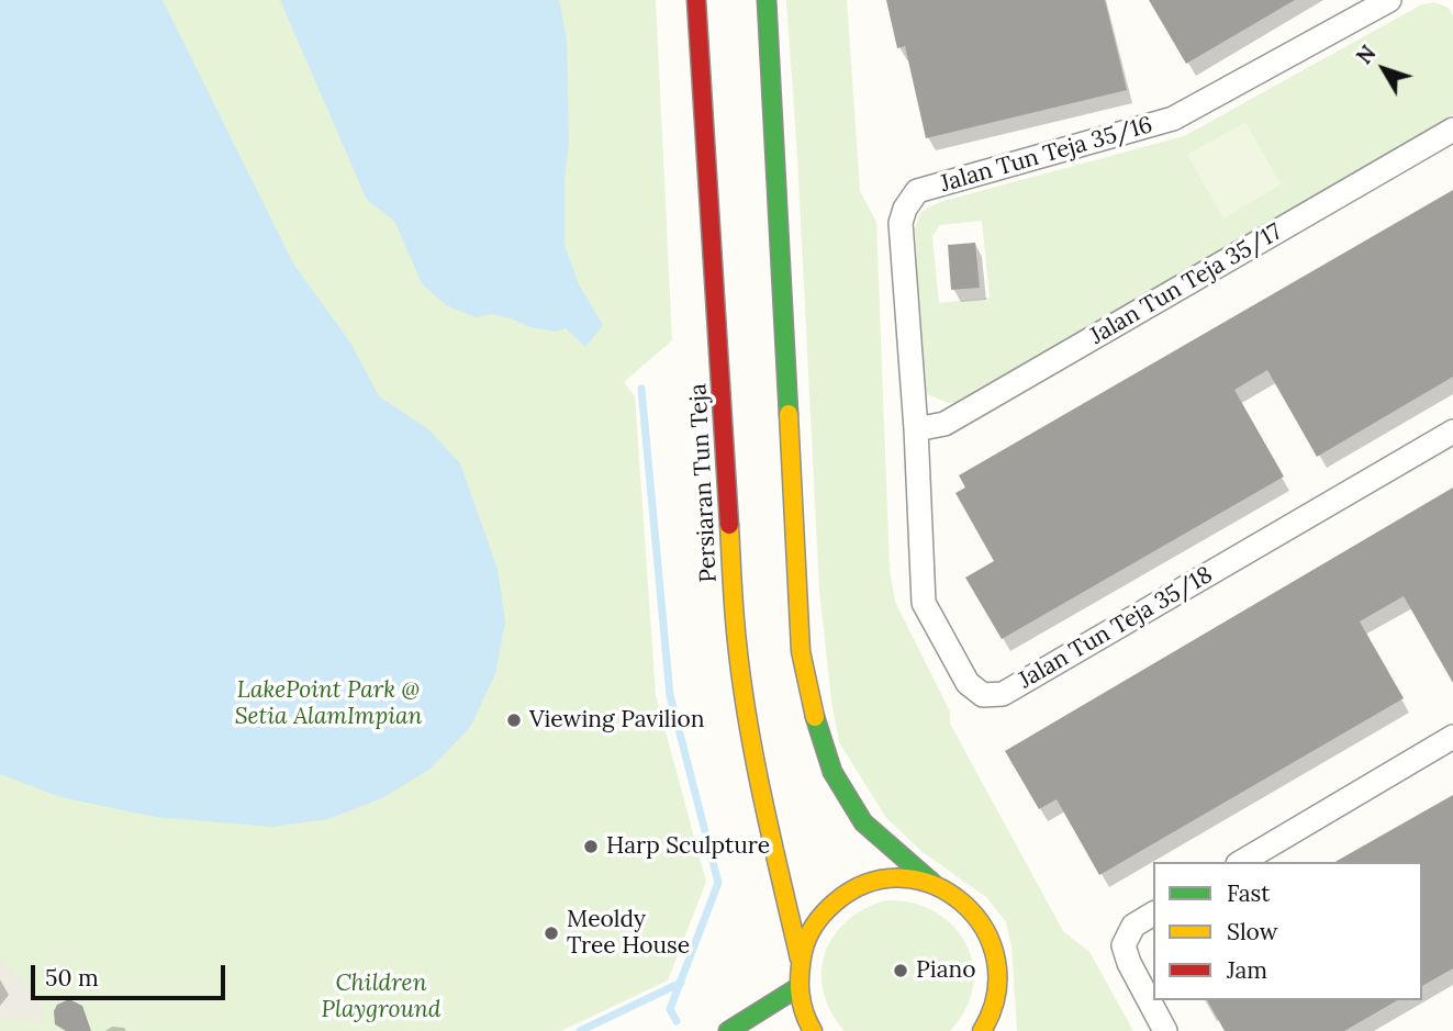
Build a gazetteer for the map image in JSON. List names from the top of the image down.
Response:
{
  "streets": {
    "main road": ["Persiaran Tun Teja"],
    "street": ["Jalan Tun Teja 35/16", "Jalan Tun Teja 35/17", "Jalan Tun Teja 35/18"]
  },
  "crossings": [
    ["Jalan Tun Teja 35/16", "Jalan Tun Teja 35/17"],
    ["Jalan Tun Teja 35/16", "Jalan Tun Teja 35/18"],
    ["Jalan Tun Teja 35/17", "Jalan Tun Teja 35/18"]
  ],
  "parks": ["LakePoint Park @ Setia AlamImpian", "Children Playground"],
  "places": [
    "Viewing Pavilion",
    "Harp Sculpture",
    "Meoldy Tree House",
    "Piano"
  ],
  "legend": ["Fast", "Slow", "Jam"],
  "scale_bar": "50 m",
  "north": "top left"
}
